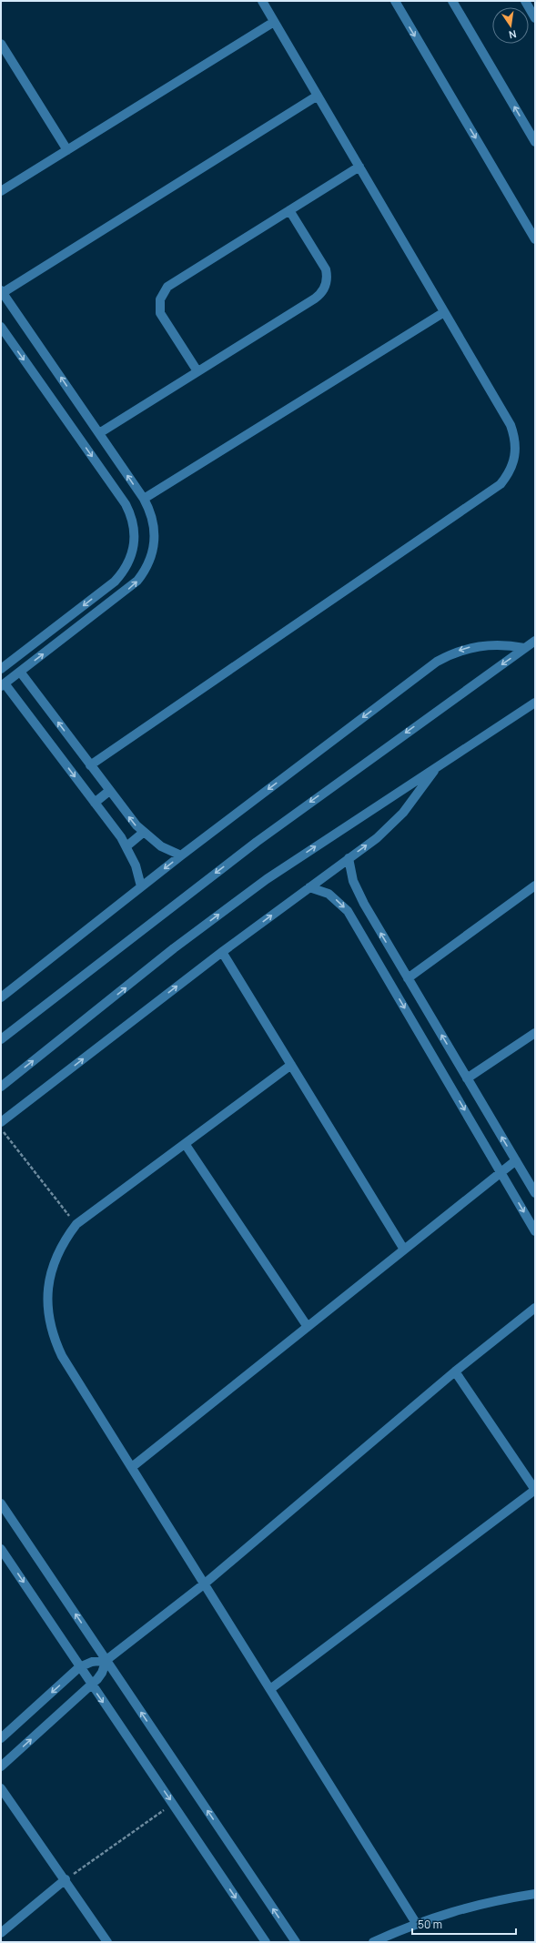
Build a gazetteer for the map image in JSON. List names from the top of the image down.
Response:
{
  "scale_bar": "50 m",
  "north": "bottom"
}
